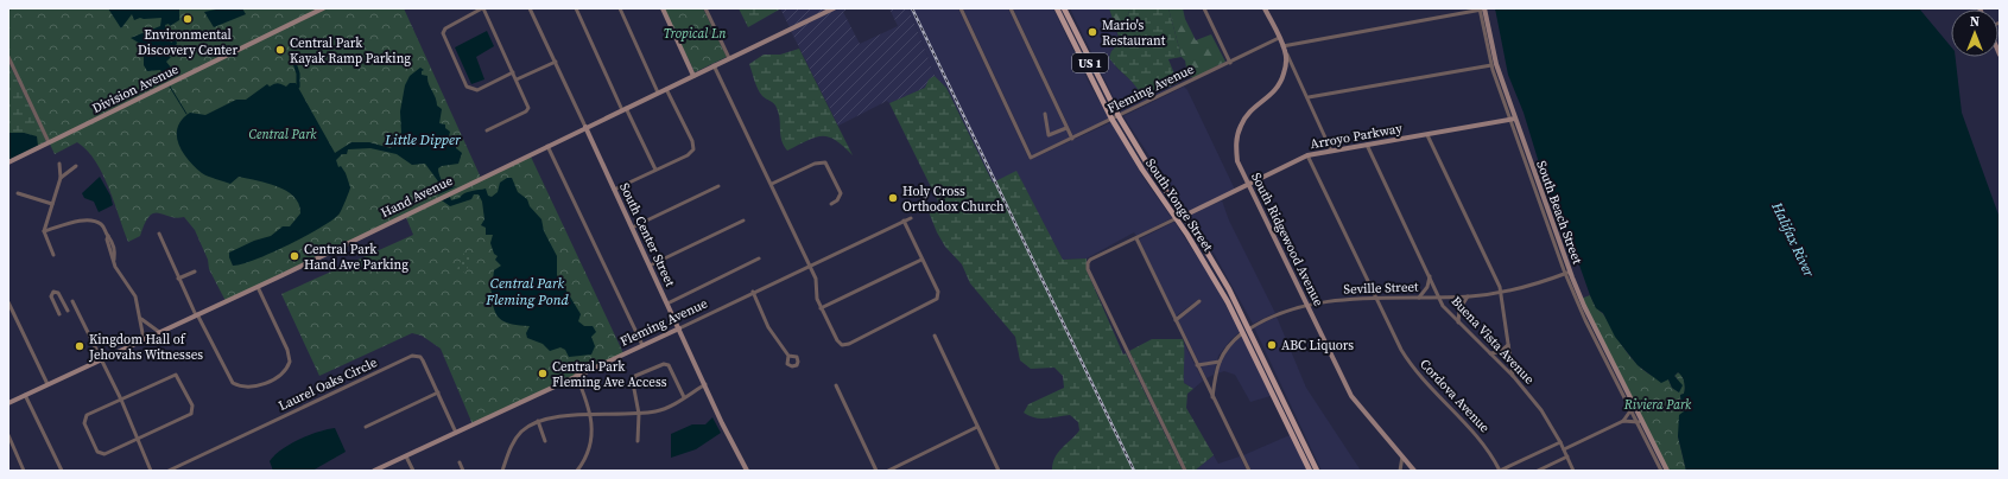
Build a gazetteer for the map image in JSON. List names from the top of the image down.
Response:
{
  "streets": {
    "main road": ["US 1", "South Yonge Street"],
    "street": [
      "Division Avenue",
      "Fleming Avenue",
      "Arroyo Parkway",
      "Hand Avenue",
      "South Beach Street",
      "South Center Street",
      "South Ridgewood Avenue",
      "Seville Street",
      "Buena Vista Avenue",
      "Laurel Oaks Circle",
      "Cordova Avenue"
    ]
  },
  "crossings": [
    ["US 1", "South Yonge Street"],
    ["Fleming Avenue", "South Yonge Street"],
    ["Fleming Avenue", "South Center Street"],
    ["Fleming Avenue", "Laurel Oaks Circle"],
    ["Arroyo Parkway", "South Yonge Street"],
    ["Arroyo Parkway", "South Beach Street"],
    ["Arroyo Parkway", "South Ridgewood Avenue"],
    ["Arroyo Parkway", "Buena Vista Avenue"],
    ["Arroyo Parkway", "Cordova Avenue"],
    ["Hand Avenue", "South Center Street"],
    ["South Yonge Street", "Seville Street"],
    ["South Beach Street", "Seville Street"],
    ["South Ridgewood Avenue", "Seville Street"],
    ["Seville Street", "Buena Vista Avenue"],
    ["Seville Street", "Cordova Avenue"]
  ],
  "water": ["Little Dipper", "Halifax River", "Central Park Fleming Pond"],
  "parks": ["Tropical Ln", "Central Park", "Riviera Park"],
  "places": [
    "Environmental Discovery Center",
    "Mario's Restaurant",
    "Central Park Kayak Ramp Parking",
    "Holy Cross Orthodox Church",
    "Central Park Hand Ave Parking",
    "ABC Liquors",
    "Kingdom Hall of Jehovahs Witnesses",
    "Central Park Fleming Ave Access"
  ],
  "north": "top"
}
